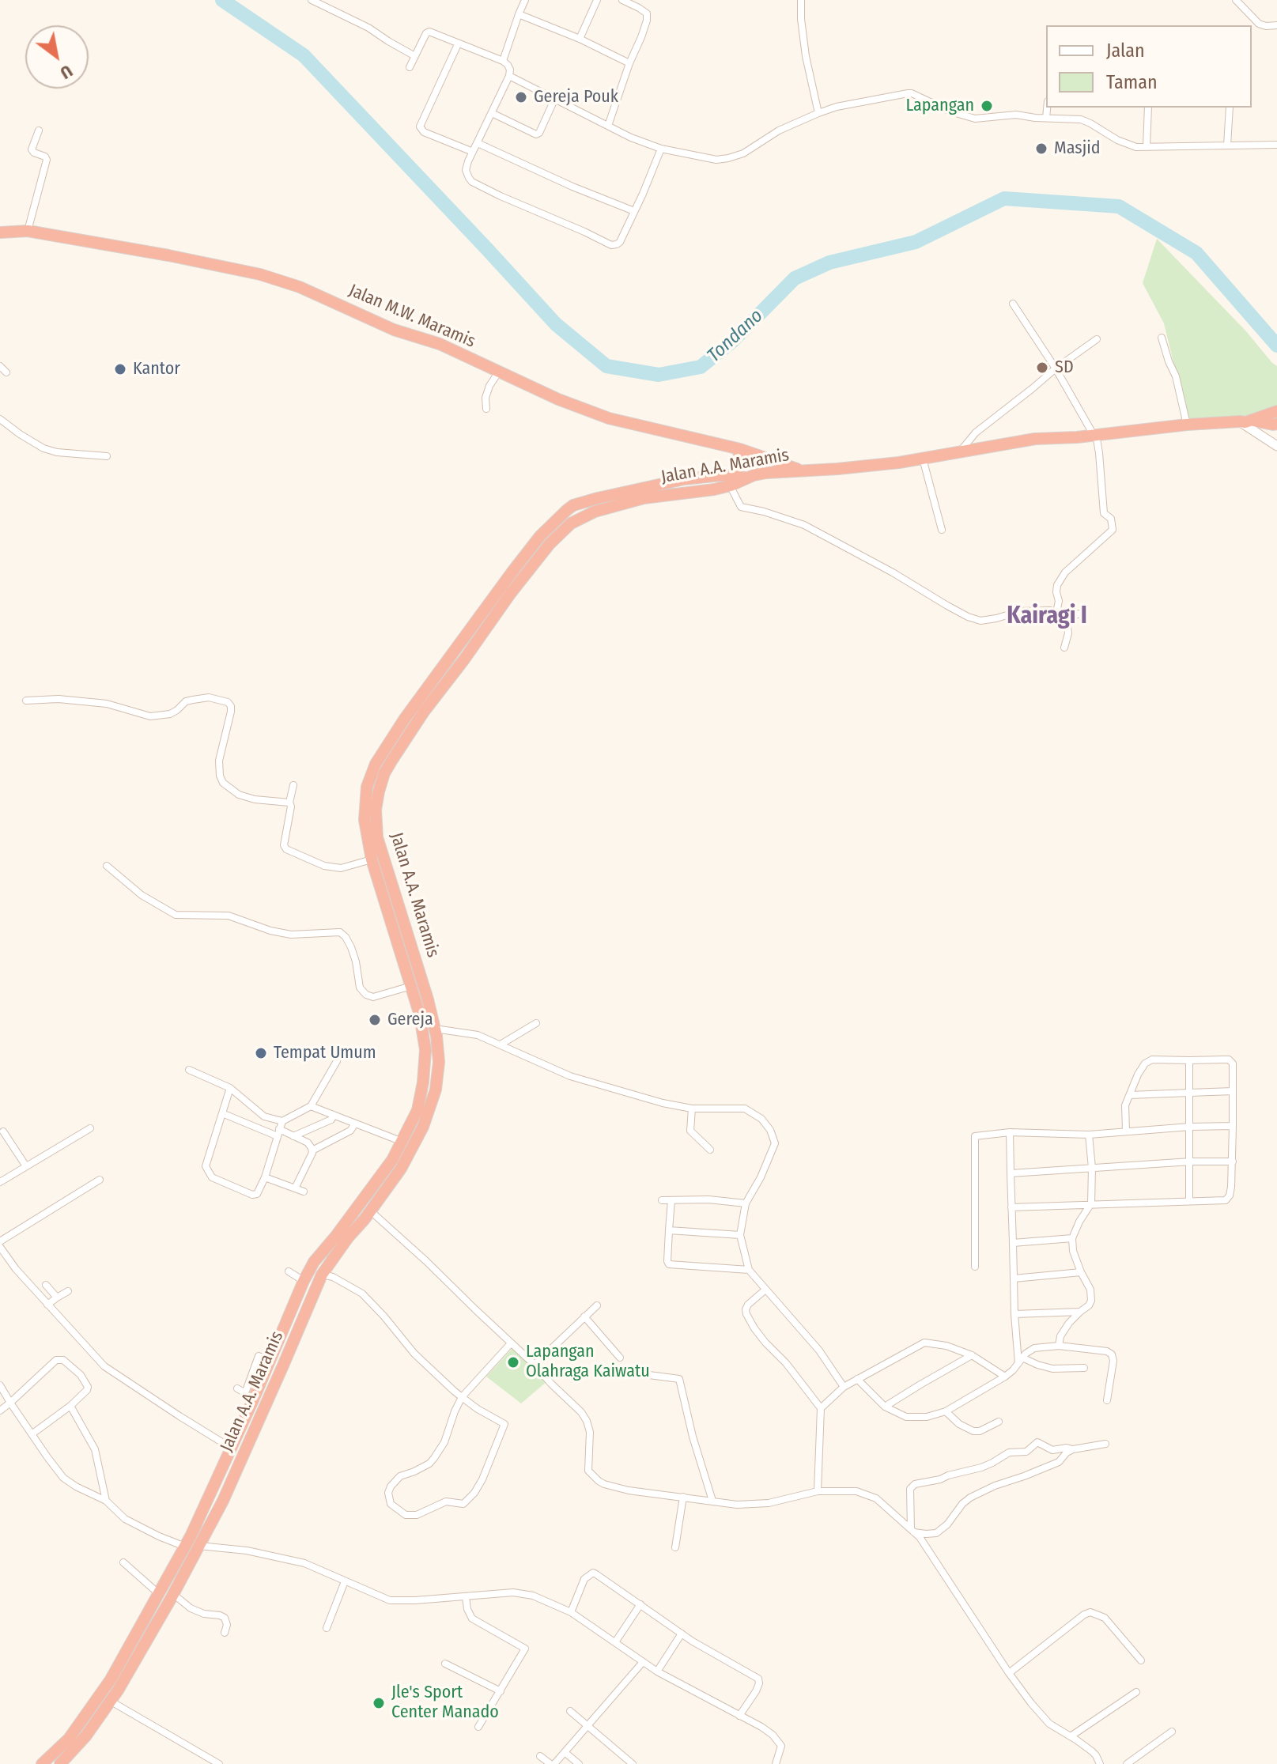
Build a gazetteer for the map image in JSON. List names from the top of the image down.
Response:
{
  "streets": {
    "highway": ["Jalan M.W. Maramis", "Jalan A.A. Maramis"]
  },
  "crossings": [
    ["Jalan M.W. Maramis", "Jalan A.A. Maramis"]
  ],
  "districts": ["Kairagi I"],
  "water": ["Tondano"],
  "places": [
    "Gereja Pouk",
    "Lapangan",
    "Masjid",
    "SD",
    "Kantor",
    "Gereja",
    "Tempat Umum",
    "Lapangan Olahraga Kaiwatu",
    "Jle's Sport Center Manado"
  ],
  "legend": ["Jalan", "Taman"],
  "north": "bottom right"
}
